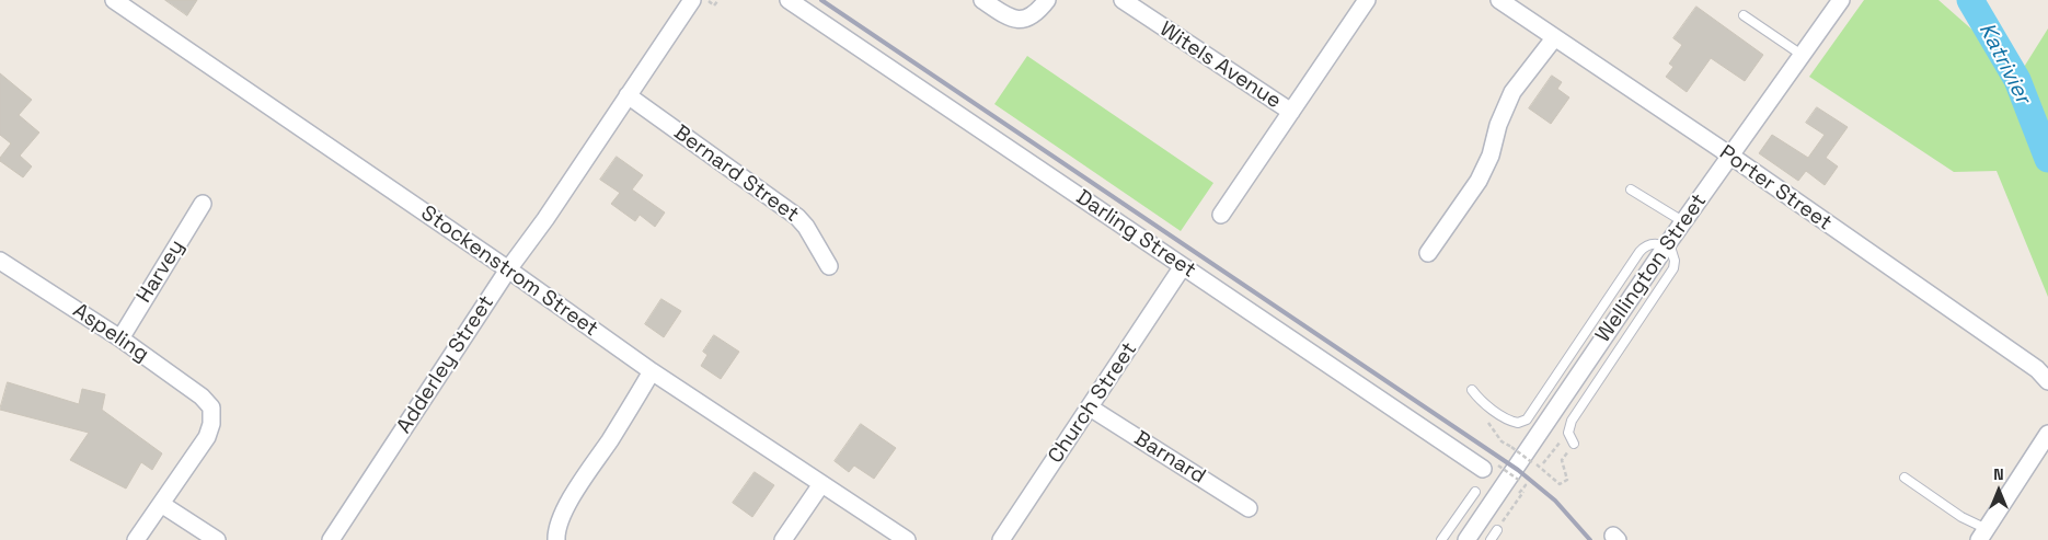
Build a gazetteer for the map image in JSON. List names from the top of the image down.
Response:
{
  "streets": {
    "street": [
      "Witels Avenue",
      "Bernard Street",
      "Porter Street",
      "Darling Street",
      "Wellington Street",
      "Harvey",
      "Stockenstrom Street",
      "Aspeling",
      "Adderley Street",
      "Church Street",
      "Barnard"
    ]
  },
  "crossings": [
    ["Bernard Street", "Adderley Street"],
    ["Porter Street", "Wellington Street"],
    ["Darling Street", "Church Street"],
    ["Harvey", "Aspeling"],
    ["Stockenstrom Street", "Adderley Street"],
    ["Church Street", "Barnard"]
  ],
  "water": ["Katrivier"],
  "north": "top"
}
